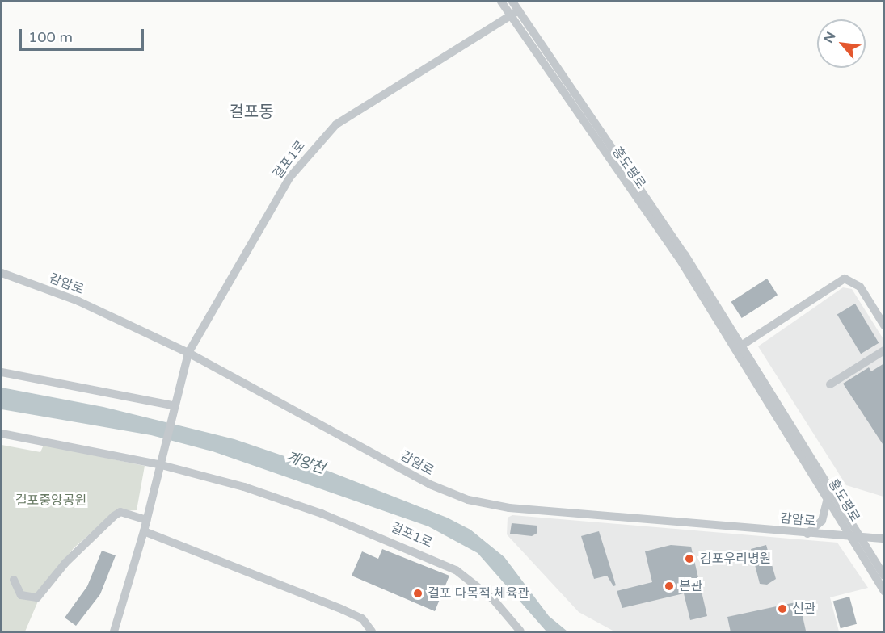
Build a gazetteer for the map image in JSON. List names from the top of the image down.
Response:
{
  "streets": {
    "street": ["걸포1로", "홍도평로", "감암로"]
  },
  "crossings": [
    ["걸포1로", "홍도평로"],
    ["걸포1로", "감암로"],
    ["홍도평로", "감암로"]
  ],
  "districts": ["걸포동"],
  "water": ["계양천"],
  "parks": ["걸포중앙공원"],
  "places": [
    "김포우리병원",
    "본관",
    "걸포 다목적 체육관",
    "신관"
  ],
  "scale_bar": "100 m",
  "north": "top left"
}
